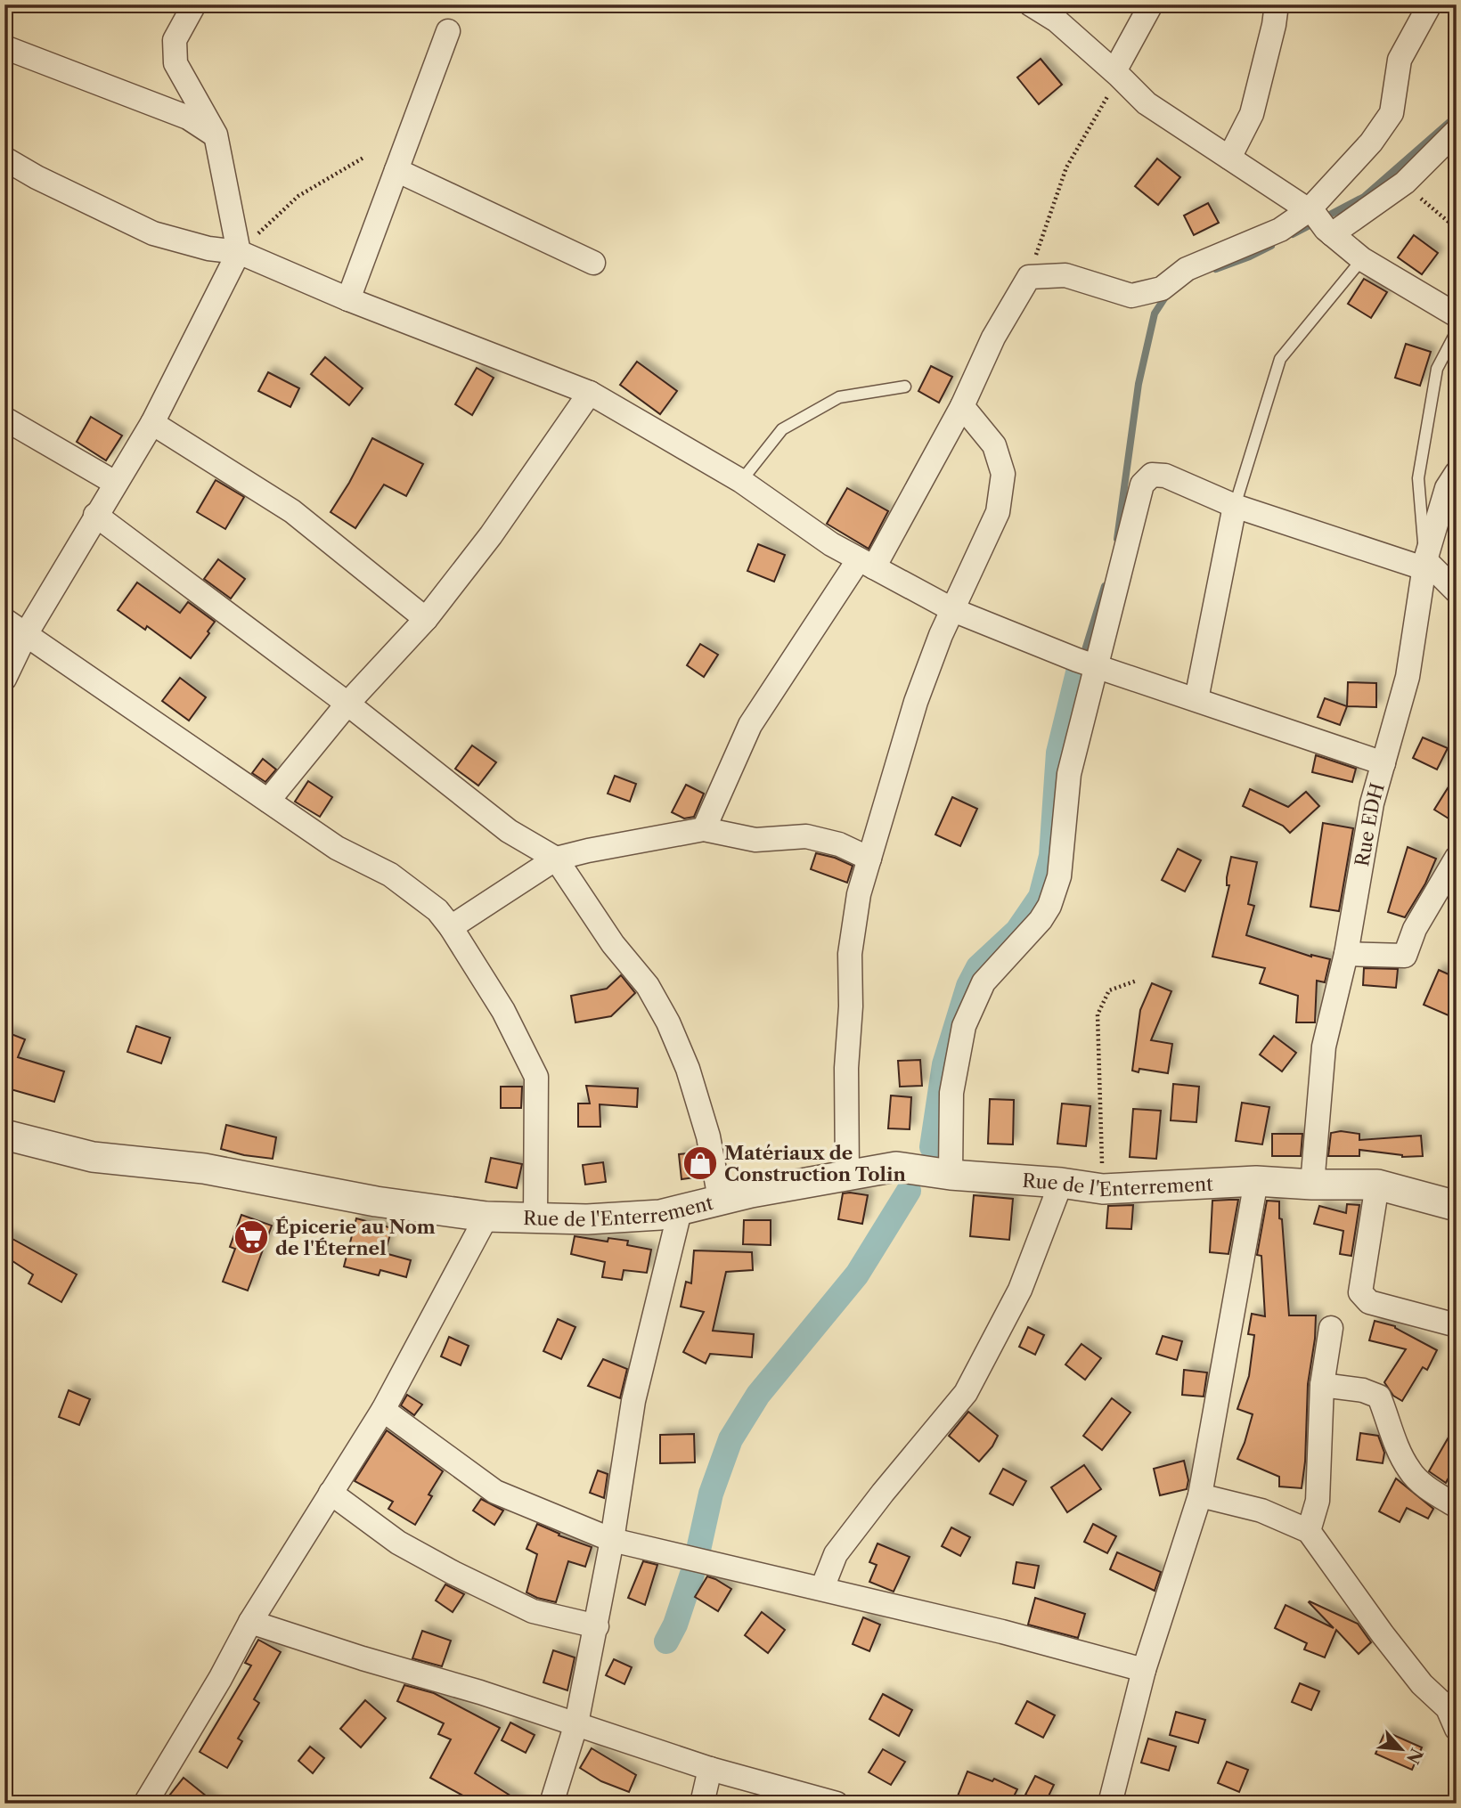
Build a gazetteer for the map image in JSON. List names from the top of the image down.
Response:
{
  "streets": {
    "street": ["Rue EDH", "Rue de l'Enterrement"]
  },
  "crossings": [
    ["Rue EDH", "Rue de l'Enterrement"]
  ],
  "places": {
    "shop": ["Matériaux de Construction Tolin"],
    "supermarket": ["Épicerie au Nom de l'Éternel"]
  },
  "north": "bottom right"
}
